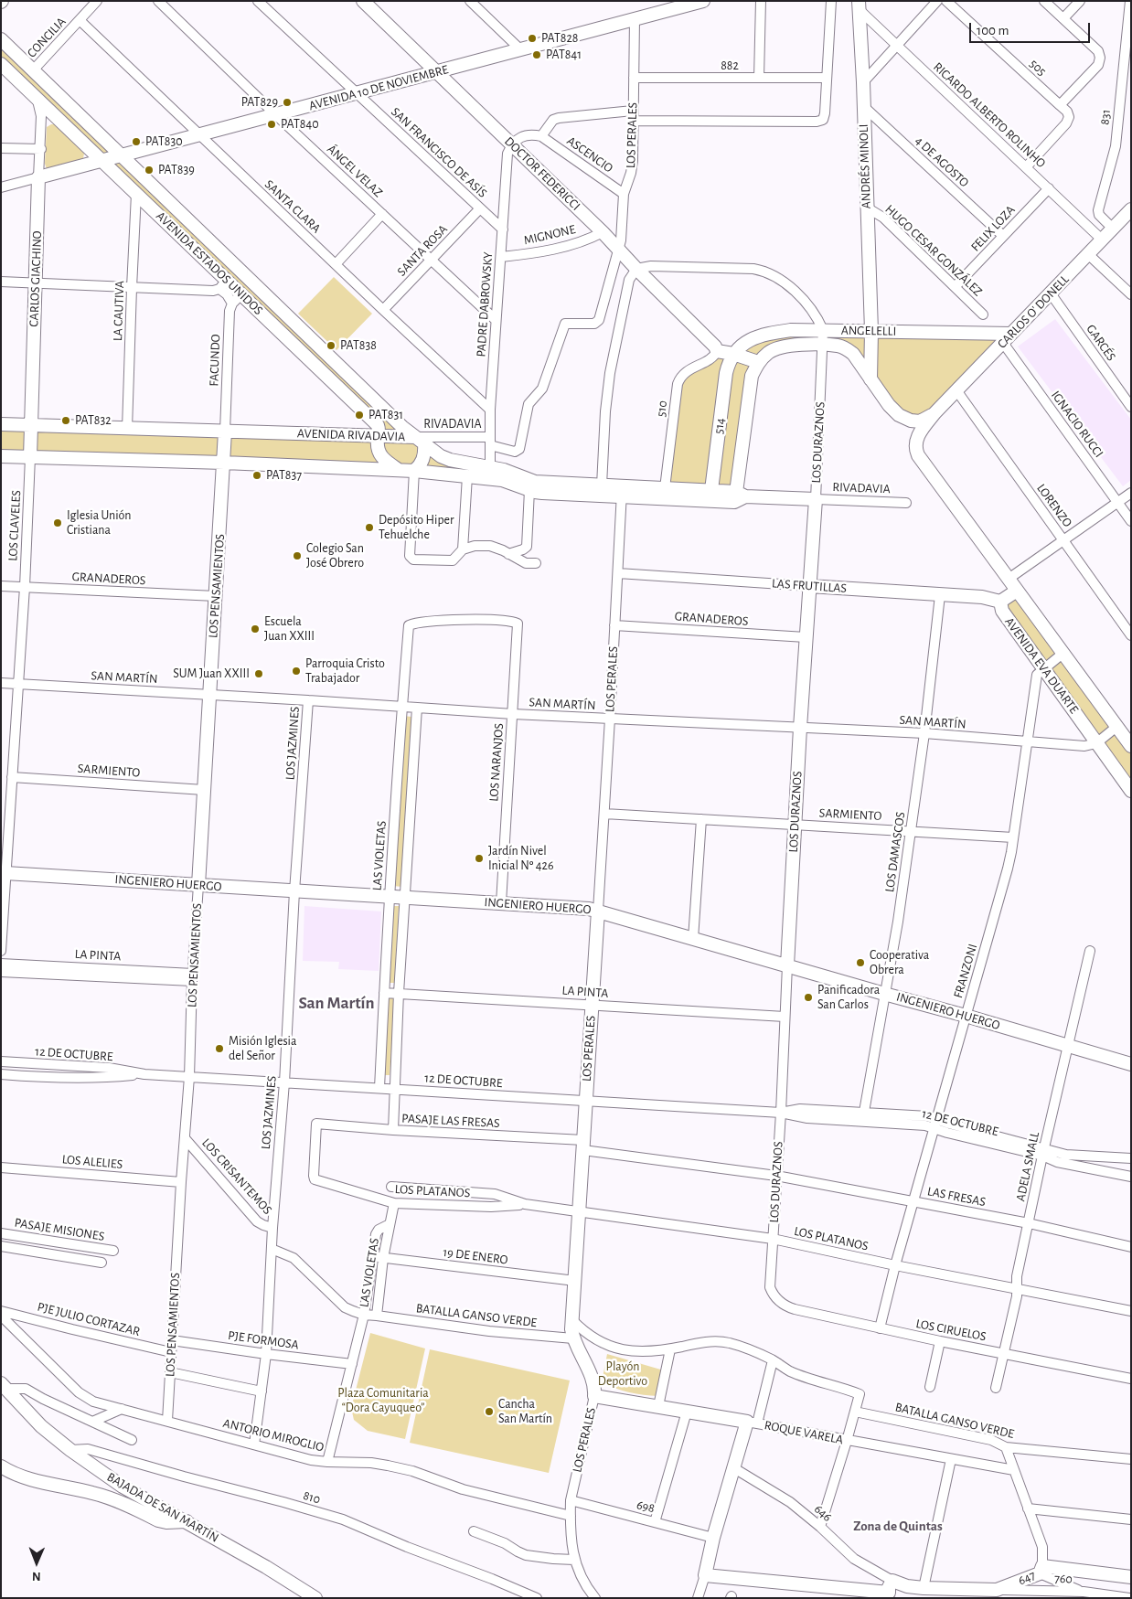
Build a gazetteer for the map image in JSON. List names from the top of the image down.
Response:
{
  "streets": {
    "main road": [
      "AVENIDA 10 DE NOVIEMBRE",
      "LOS PERALES",
      "ANDRÉS MINOLI",
      "DOCTOR FEDERICCI",
      "AVENIDA ESTADOS UNIDOS",
      "CARLOS GIACHINO",
      "CARLOS O' DONELL",
      "ANGELELLI",
      "514",
      "AVENIDA RIVADAVIA",
      "LOS DURAZNOS",
      "LOS PENSAMIENTOS",
      "LAS FRUTILLAS",
      "AVENIDA EVA DUARTE",
      "INGENIERO HUERGO",
      "ROQUE VARELA",
      "BAJADA DE SAN MARTÍN",
      "647"
    ],
    "street": [
      "CONCILIA",
      "882",
      "505",
      "RICARDO ALBERTO ROLINHO",
      "831",
      "SAN FRANCISCO DE ASÍS",
      "ASCENCIO",
      "4 DE AGOSTO",
      "ÁNGEL VELAZ",
      "SANTA CLARA",
      "FELIX LOZA",
      "MIGNONE",
      "SANTA ROSA",
      "HUGO CESAR GONZÁLEZ",
      "PADRE DABROWSKY",
      "LA CAUTIVA",
      "GARCÉS",
      "FACUNDO",
      "510",
      "RIVADAVIA",
      "IGNACIO RUCCI",
      "LORENZO",
      "LOS CLAVELES",
      "GRANADEROS",
      "SAN MARTÍN",
      "LOS JAZMINES",
      "LOS NARANJOS",
      "SARMIENTO",
      "LOS DAMASCOS",
      "LAS VIOLETAS",
      "LA PINTA",
      "FRANZONI",
      "12 DE OCTUBRE",
      "PASAJE LAS FRESAS",
      "LOS ALELIES",
      "ADELA SMALL",
      "LOS CRISANTEMOS",
      "LOS PLATANOS",
      "LAS FRESAS",
      "PASAJE MISIONES",
      "19 DE ENERO",
      "BATALLA GANSO VERDE",
      "PJE JULIO CORTAZAR",
      "LOS CIRUELOS",
      "PJE FORMOSA",
      "ANTORIO MIROGLIO",
      "810",
      "698",
      "646",
      "760"
    ]
  },
  "crossings": [
    ["CONCILIA", "SANTA CLARA"],
    ["CONCILIA", "AVENIDA ESTADOS UNIDOS"],
    ["882", "LOS PERALES"],
    ["505", "RICARDO ALBERTO ROLINHO"],
    ["AVENIDA 10 DE NOVIEMBRE", "LOS PERALES"],
    ["AVENIDA 10 DE NOVIEMBRE", "SAN FRANCISCO DE ASÍS"],
    ["AVENIDA 10 DE NOVIEMBRE", "ÁNGEL VELAZ"],
    ["AVENIDA 10 DE NOVIEMBRE", "DOCTOR FEDERICCI"],
    ["AVENIDA 10 DE NOVIEMBRE", "SANTA CLARA"],
    ["AVENIDA 10 DE NOVIEMBRE", "AVENIDA ESTADOS UNIDOS"],
    ["AVENIDA 10 DE NOVIEMBRE", "CARLOS GIACHINO"],
    ["RICARDO ALBERTO ROLINHO", "ANDRÉS MINOLI"],
    ["RICARDO ALBERTO ROLINHO", "FELIX LOZA"],
    ["RICARDO ALBERTO ROLINHO", "CARLOS O' DONELL"],
    ["831", "CARLOS O' DONELL"],
    ["LOS PERALES", "ASCENCIO"],
    ["LOS PERALES", "DOCTOR FEDERICCI"],
    ["LOS PERALES", "RIVADAVIA"],
    ["LOS PERALES", "GRANADEROS"],
    ["LOS PERALES", "LAS FRUTILLAS"],
    ["LOS PERALES", "SAN MARTÍN"],
    ["LOS PERALES", "SARMIENTO"],
    ["LOS PERALES", "INGENIERO HUERGO"],
    ["LOS PERALES", "LA PINTA"],
    ["LOS PERALES", "12 DE OCTUBRE"],
    ["LOS PERALES", "PASAJE LAS FRESAS"],
    ["LOS PERALES", "LOS PLATANOS"],
    ["LOS PERALES", "19 DE ENERO"],
    ["LOS PERALES", "BATALLA GANSO VERDE"],
    ["LOS PERALES", "ROQUE VARELA"],
    ["LOS PERALES", "ANTORIO MIROGLIO"],
    ["LOS PERALES", "698"],
    ["SAN FRANCISCO DE ASÍS", "SANTA ROSA"],
    ["SAN FRANCISCO DE ASÍS", "PADRE DABROWSKY"],
    ["4 DE AGOSTO", "ANDRÉS MINOLI"],
    ["4 DE AGOSTO", "FELIX LOZA"],
    ["ANDRÉS MINOLI", "HUGO CESAR GONZÁLEZ"],
    ["ANDRÉS MINOLI", "ANGELELLI"],
    ["ÁNGEL VELAZ", "SANTA ROSA"],
    ["ÁNGEL VELAZ", "PADRE DABROWSKY"],
    ["DOCTOR FEDERICCI", "MIGNONE"],
    ["DOCTOR FEDERICCI", "PADRE DABROWSKY"],
    ["DOCTOR FEDERICCI", "510"],
    ["DOCTOR FEDERICCI", "RIVADAVIA"],
    ["SANTA CLARA", "SANTA ROSA"],
    ["SANTA CLARA", "PADRE DABROWSKY"],
    ["FELIX LOZA", "HUGO CESAR GONZÁLEZ"],
    ["MIGNONE", "PADRE DABROWSKY"],
    ["AVENIDA ESTADOS UNIDOS", "CARLOS GIACHINO"],
    ["AVENIDA ESTADOS UNIDOS", "LA CAUTIVA"],
    ["AVENIDA ESTADOS UNIDOS", "FACUNDO"],
    ["AVENIDA ESTADOS UNIDOS", "RIVADAVIA"],
    ["AVENIDA ESTADOS UNIDOS", "AVENIDA RIVADAVIA"],
    ["CARLOS GIACHINO", "AVENIDA RIVADAVIA"],
    ["CARLOS GIACHINO", "LOS CLAVELES"],
    ["PADRE DABROWSKY", "RIVADAVIA"],
    ["LA CAUTIVA", "AVENIDA RIVADAVIA"],
    ["CARLOS O' DONELL", "ANGELELLI"],
    ["CARLOS O' DONELL", "GARCÉS"],
    ["CARLOS O' DONELL", "IGNACIO RUCCI"],
    ["CARLOS O' DONELL", "LORENZO"],
    ["ANGELELLI", "IGNACIO RUCCI"],
    ["ANGELELLI", "514"],
    ["ANGELELLI", "LOS DURAZNOS"],
    ["FACUNDO", "AVENIDA RIVADAVIA"],
    ["FACUNDO", "LOS PENSAMIENTOS"],
    ["RIVADAVIA", "AVENIDA RIVADAVIA"],
    ["RIVADAVIA", "LOS DURAZNOS"],
    ["AVENIDA RIVADAVIA", "LOS PENSAMIENTOS"],
    ["LOS DURAZNOS", "GRANADEROS"],
    ["LOS DURAZNOS", "LAS FRUTILLAS"],
    ["LOS DURAZNOS", "SAN MARTÍN"],
    ["LOS DURAZNOS", "SARMIENTO"],
    ["LOS DURAZNOS", "INGENIERO HUERGO"],
    ["LOS DURAZNOS", "LA PINTA"],
    ["LOS DURAZNOS", "12 DE OCTUBRE"],
    ["LOS DURAZNOS", "PASAJE LAS FRESAS"],
    ["LOS DURAZNOS", "LOS PLATANOS"],
    ["LOS DURAZNOS", "LAS FRESAS"],
    ["LOS DURAZNOS", "LOS CIRUELOS"],
    ["LOS CLAVELES", "GRANADEROS"],
    ["LOS CLAVELES", "SAN MARTÍN"],
    ["LOS CLAVELES", "SARMIENTO"],
    ["LOS CLAVELES", "INGENIERO HUERGO"],
    ["GRANADEROS", "LOS PENSAMIENTOS"],
    ["LOS PENSAMIENTOS", "SAN MARTÍN"],
    ["LOS PENSAMIENTOS", "SARMIENTO"],
    ["LOS PENSAMIENTOS", "INGENIERO HUERGO"],
    ["LOS PENSAMIENTOS", "LA PINTA"],
    ["LOS PENSAMIENTOS", "12 DE OCTUBRE"],
    ["LOS PENSAMIENTOS", "LOS ALELIES"],
    ["LOS PENSAMIENTOS", "LOS CRISANTEMOS"],
    ["LOS PENSAMIENTOS", "PJE JULIO CORTAZAR"],
    ["LOS PENSAMIENTOS", "PJE FORMOSA"],
    ["LOS PENSAMIENTOS", "ANTORIO MIROGLIO"],
    ["LAS FRUTILLAS", "AVENIDA EVA DUARTE"],
    ["LAS FRUTILLAS", "LOS DAMASCOS"],
    ["AVENIDA EVA DUARTE", "SAN MARTÍN"],
    ["AVENIDA EVA DUARTE", "FRANZONI"],
    ["SAN MARTÍN", "LOS JAZMINES"],
    ["SAN MARTÍN", "LOS NARANJOS"],
    ["SAN MARTÍN", "LOS DAMASCOS"],
    ["SAN MARTÍN", "LAS VIOLETAS"],
    ["SAN MARTÍN", "FRANZONI"],
    ["LOS JAZMINES", "INGENIERO HUERGO"],
    ["LOS JAZMINES", "12 DE OCTUBRE"],
    ["LOS JAZMINES", "LOS CRISANTEMOS"],
    ["LOS JAZMINES", "PJE FORMOSA"],
    ["LOS JAZMINES", "ANTORIO MIROGLIO"],
    ["LOS NARANJOS", "LAS VIOLETAS"],
    ["LOS NARANJOS", "INGENIERO HUERGO"],
    ["SARMIENTO", "LOS DAMASCOS"],
    ["SARMIENTO", "FRANZONI"],
    ["LOS DAMASCOS", "INGENIERO HUERGO"],
    ["LOS DAMASCOS", "12 DE OCTUBRE"],
    ["LAS VIOLETAS", "INGENIERO HUERGO"],
    ["LAS VIOLETAS", "LA PINTA"],
    ["LAS VIOLETAS", "12 DE OCTUBRE"],
    ["LAS VIOLETAS", "LOS PLATANOS"],
    ["LAS VIOLETAS", "19 DE ENERO"],
    ["LAS VIOLETAS", "BATALLA GANSO VERDE"],
    ["LAS VIOLETAS", "PJE FORMOSA"],
    ["LAS VIOLETAS", "ANTORIO MIROGLIO"],
    ["INGENIERO HUERGO", "FRANZONI"],
    ["INGENIERO HUERGO", "ADELA SMALL"],
    ["FRANZONI", "12 DE OCTUBRE"],
    ["FRANZONI", "LOS PLATANOS"],
    ["FRANZONI", "LAS FRESAS"],
    ["FRANZONI", "LOS CIRUELOS"],
    ["12 DE OCTUBRE", "ADELA SMALL"],
    ["PASAJE LAS FRESAS", "LOS PLATANOS"],
    ["PASAJE LAS FRESAS", "LAS FRESAS"],
    ["ADELA SMALL", "LOS PLATANOS"],
    ["ADELA SMALL", "LAS FRESAS"],
    ["ADELA SMALL", "LOS CIRUELOS"],
    ["810", "BAJADA DE SAN MARTÍN"],
    ["646", "647"],
    ["647", "760"]
  ],
  "districts": ["San Martín", "Zona de Quintas"],
  "parks": ["Playón Deportivo", "Plaza Comunitaria “Dora Cayuqueo”"],
  "places": [
    "PAT828",
    "PAT841",
    "PAT829",
    "PAT840",
    "PAT830",
    "PAT839",
    "PAT838",
    "PAT831",
    "PAT832",
    "PAT837",
    "Iglesia Unión Cristiana",
    "Depósito Hiper Tehuelche",
    "Colegio San José Obrero",
    "Escuela Juan XXIII",
    "Parroquia Cristo Trabajador",
    "SUM Juan XXIII",
    "Jardín Nivel Inicial Nº 426",
    "Cooperativa Obrera",
    "Panificadora San Carlos",
    "Misión Iglesia del Señor",
    "Cancha San Martín"
  ],
  "scale_bar": "100 m",
  "north": "bottom"
}
